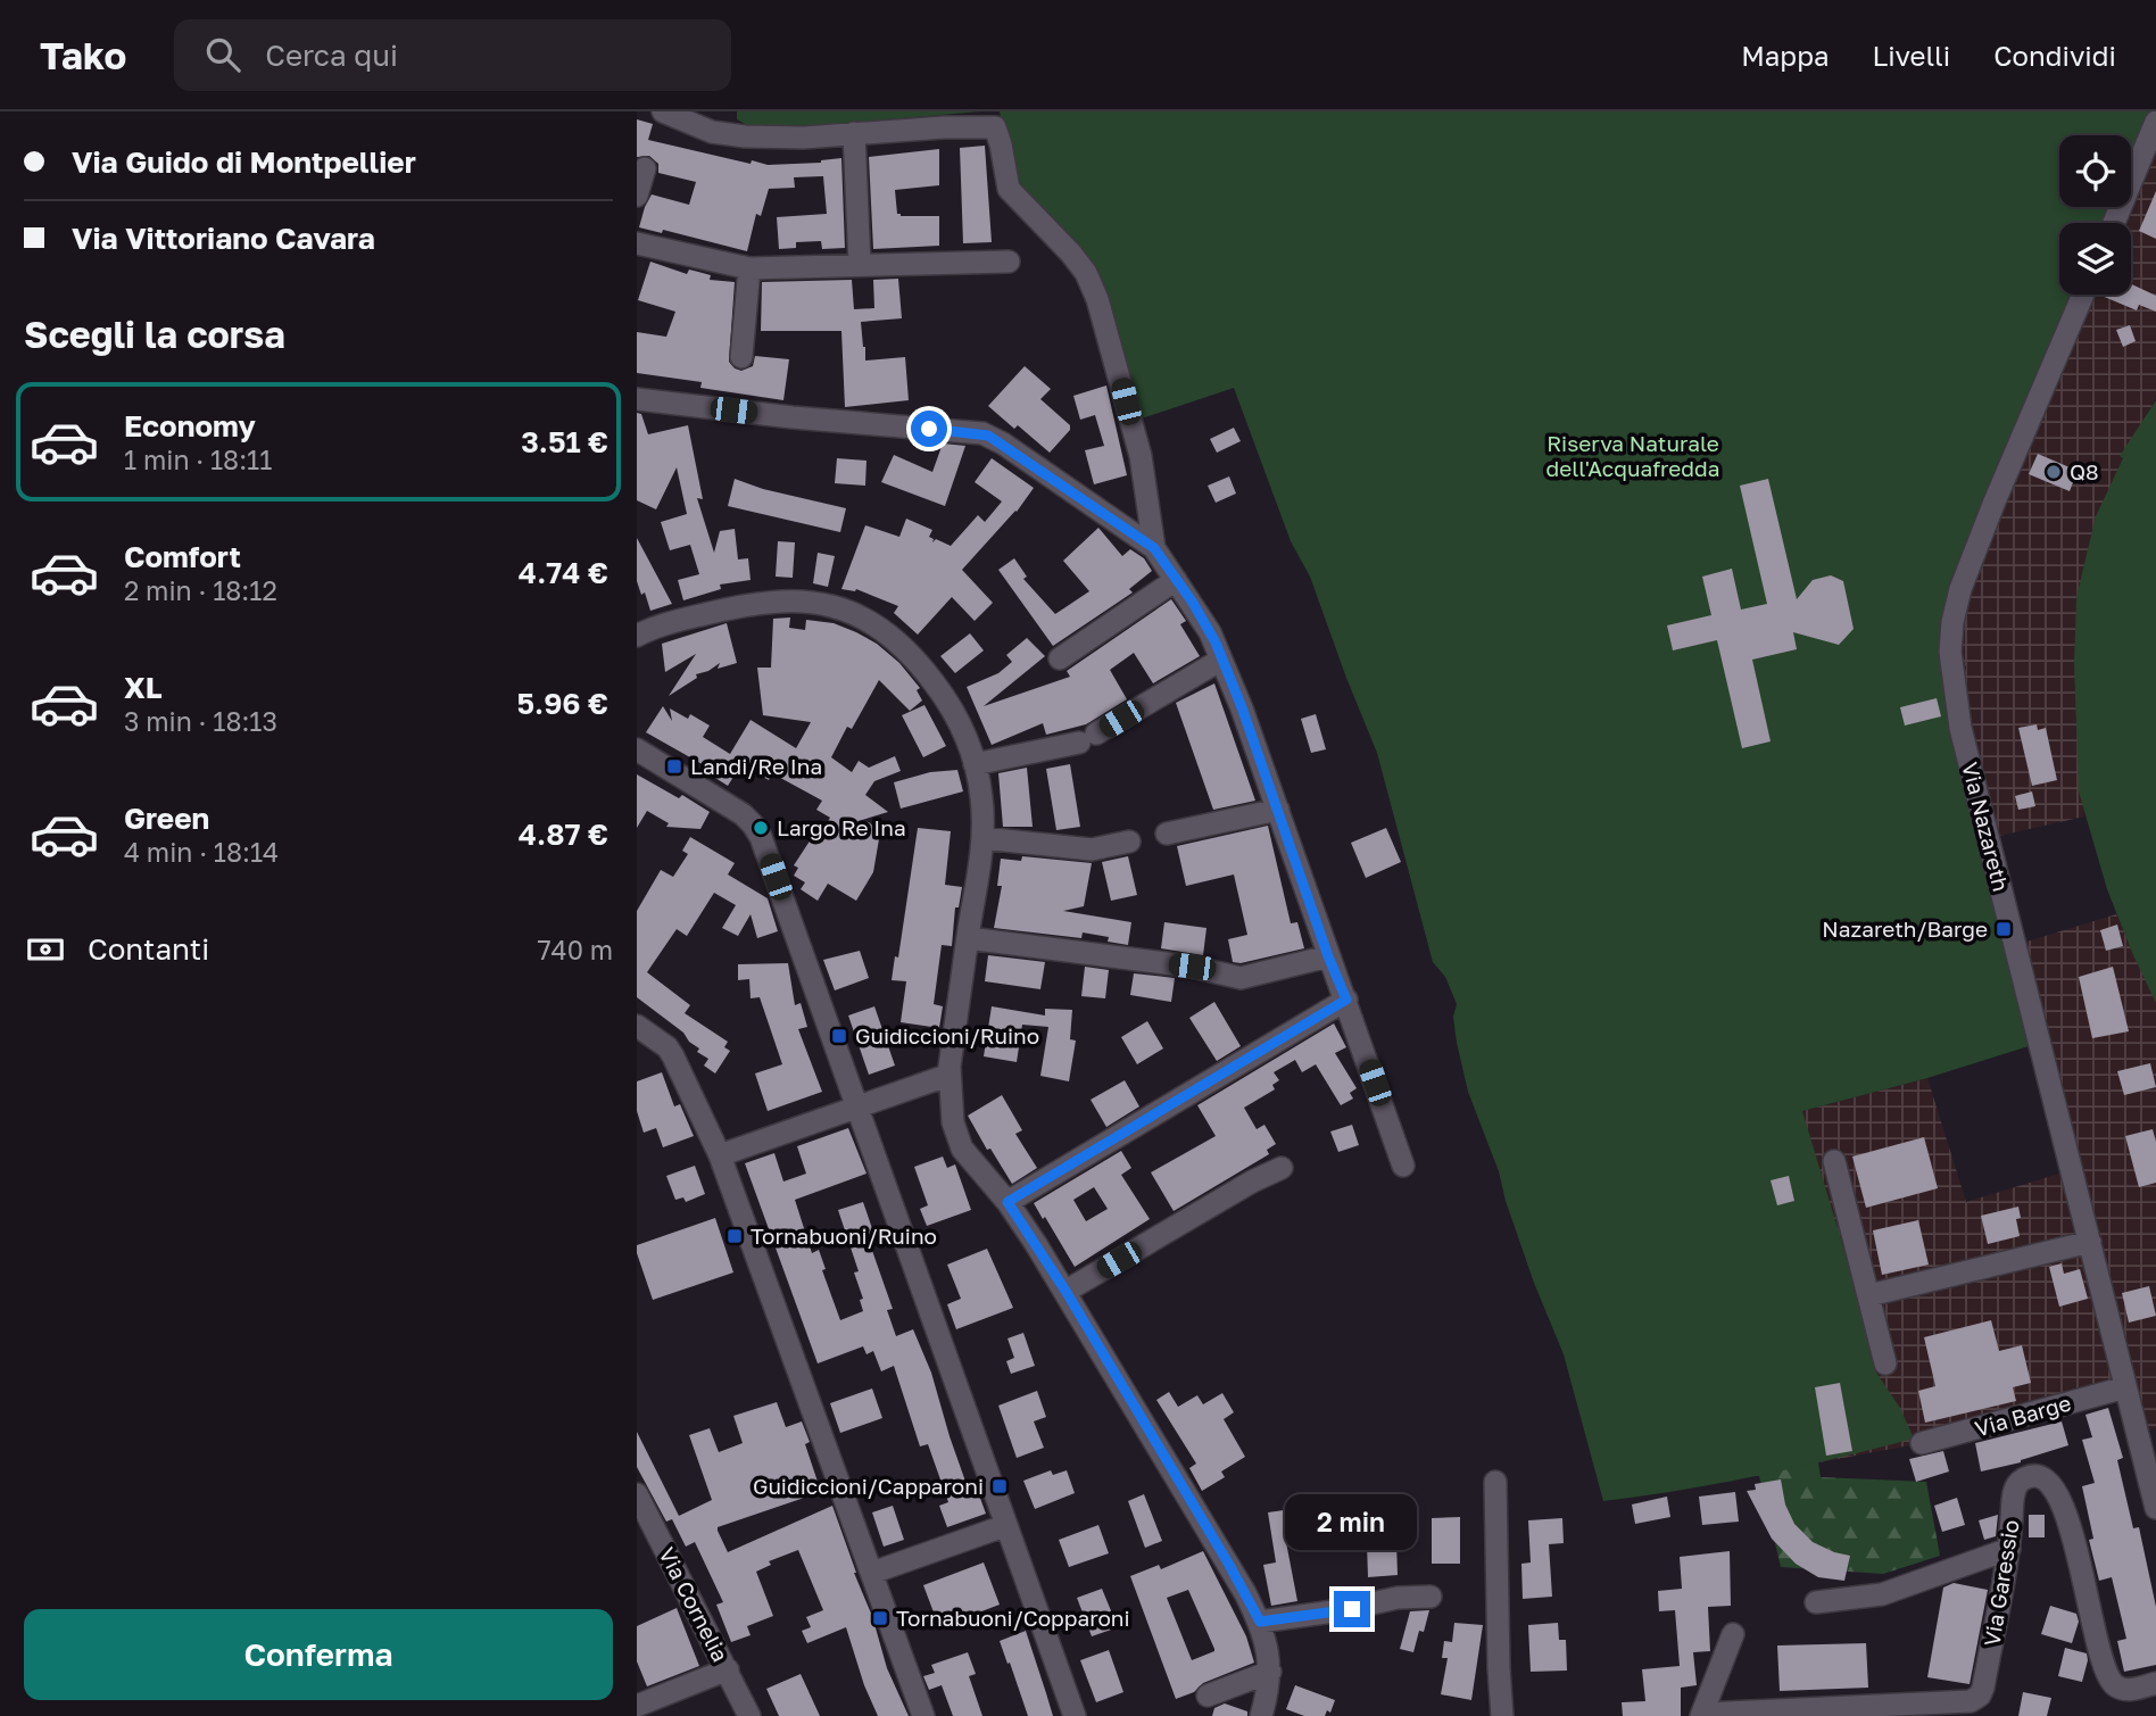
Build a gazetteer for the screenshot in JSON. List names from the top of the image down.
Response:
{
  "streets": {
    "street": [
      "Via Nazareth",
      "Via Barge",
      "Via Garessio",
      "Via Cornelia"
    ]
  },
  "crossings": [
    ["Via Nazareth", "Via Barge"]
  ],
  "parks": ["Riserva Naturale dell'Acquafredda"],
  "places": {
    "other": ["Q8", "Largo Re Ina"],
    "transit": [
      "Landi/Re Ina",
      "Nazareth/Barge",
      "Guidiccioni/Ruino",
      "Tornabuoni/Ruino",
      "Guidiccioni/Capparoni",
      "Tornabuoni/Copparoni"
    ]
  },
  "page": {
    "header": "Tako",
    "search": "Cerca qui",
    "nav": ["Mappa", "Livelli", "Condividi"],
    "banner": ["Via Guido di Montpellier", "Via Vittoriano Cavara"],
    "heading": "Scegli la corsa",
    "list": [
      {
        "name": "Economy",
        "note": "1 min · 18:11",
        "value": "3.51 €"
      },
      {
        "name": "Comfort",
        "note": "2 min · 18:12",
        "value": "4.74 €"
      },
      {
        "name": "XL",
        "note": "3 min · 18:13",
        "value": "5.96 €"
      },
      {
        "name": "Green",
        "note": "4 min · 18:14",
        "value": "4.87 €"
      }
    ],
    "pay": ["Contanti", "740 m"],
    "bubble": "2 min",
    "buttons": "Conferma"
  }
}
